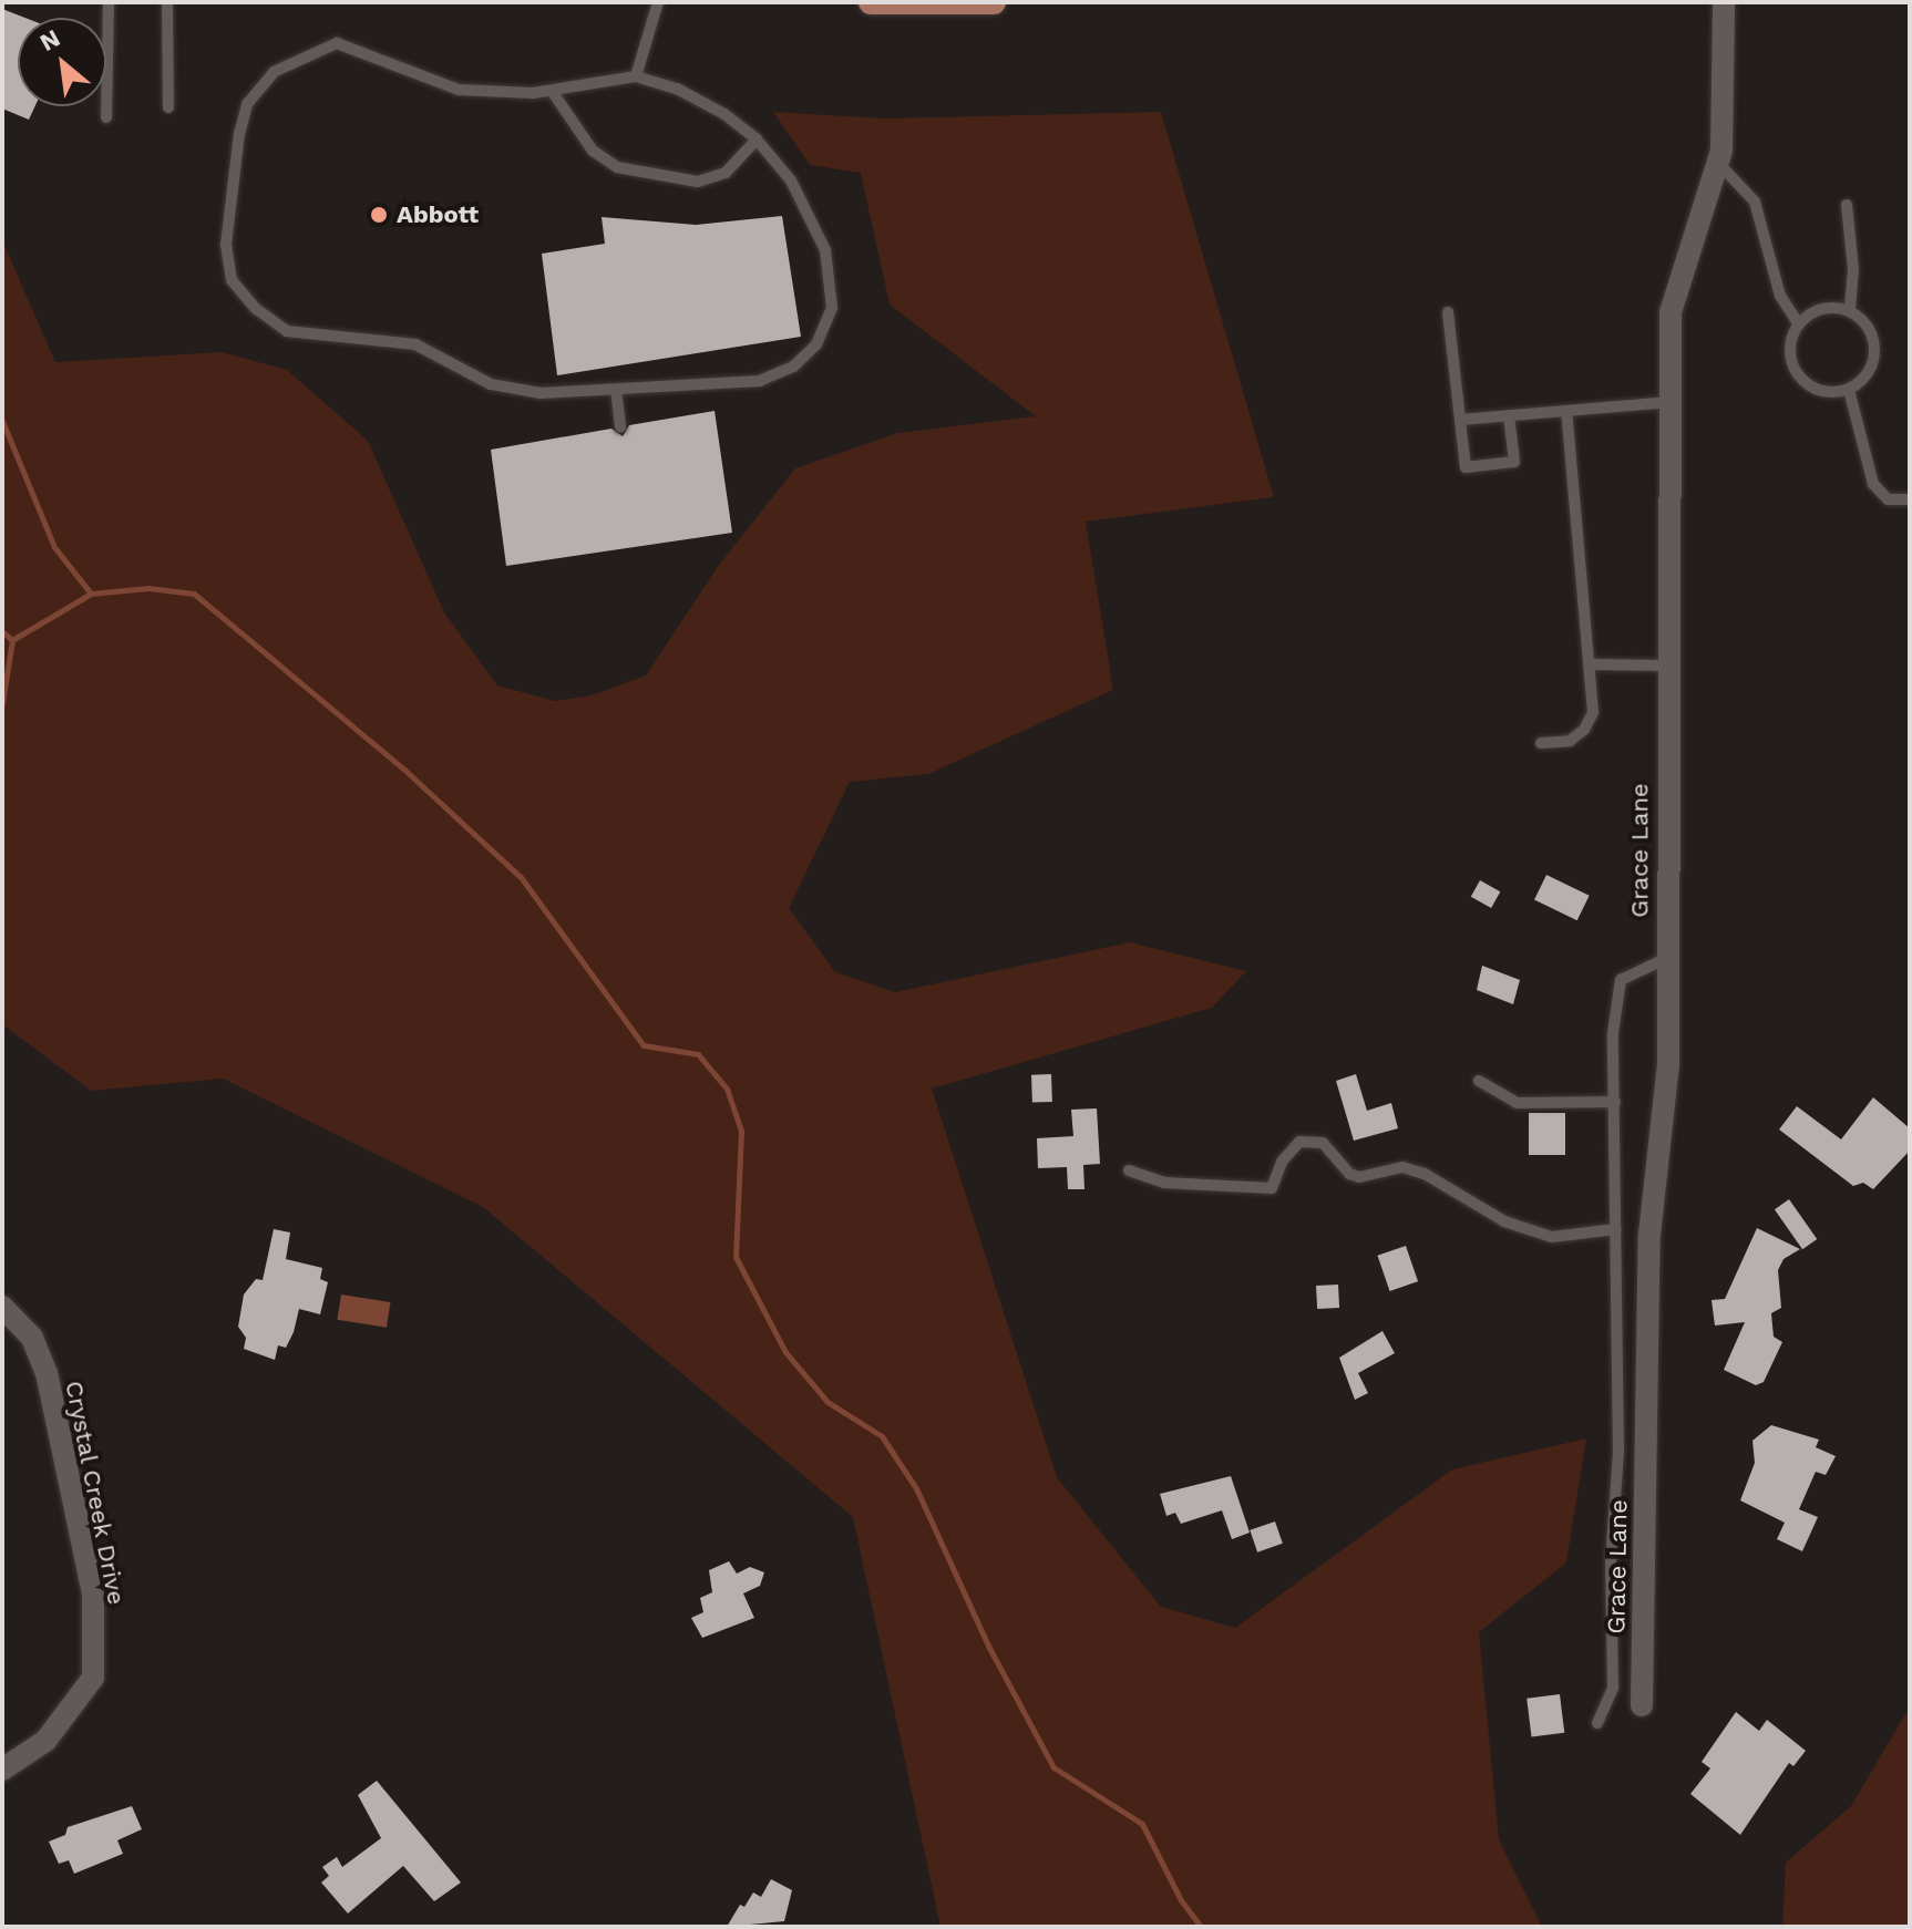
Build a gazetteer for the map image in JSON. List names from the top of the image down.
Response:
{
  "streets": {
    "street": ["Grace Lane", "Crystal Creek Drive"]
  },
  "places": ["Abbott"],
  "north": "top left"
}
